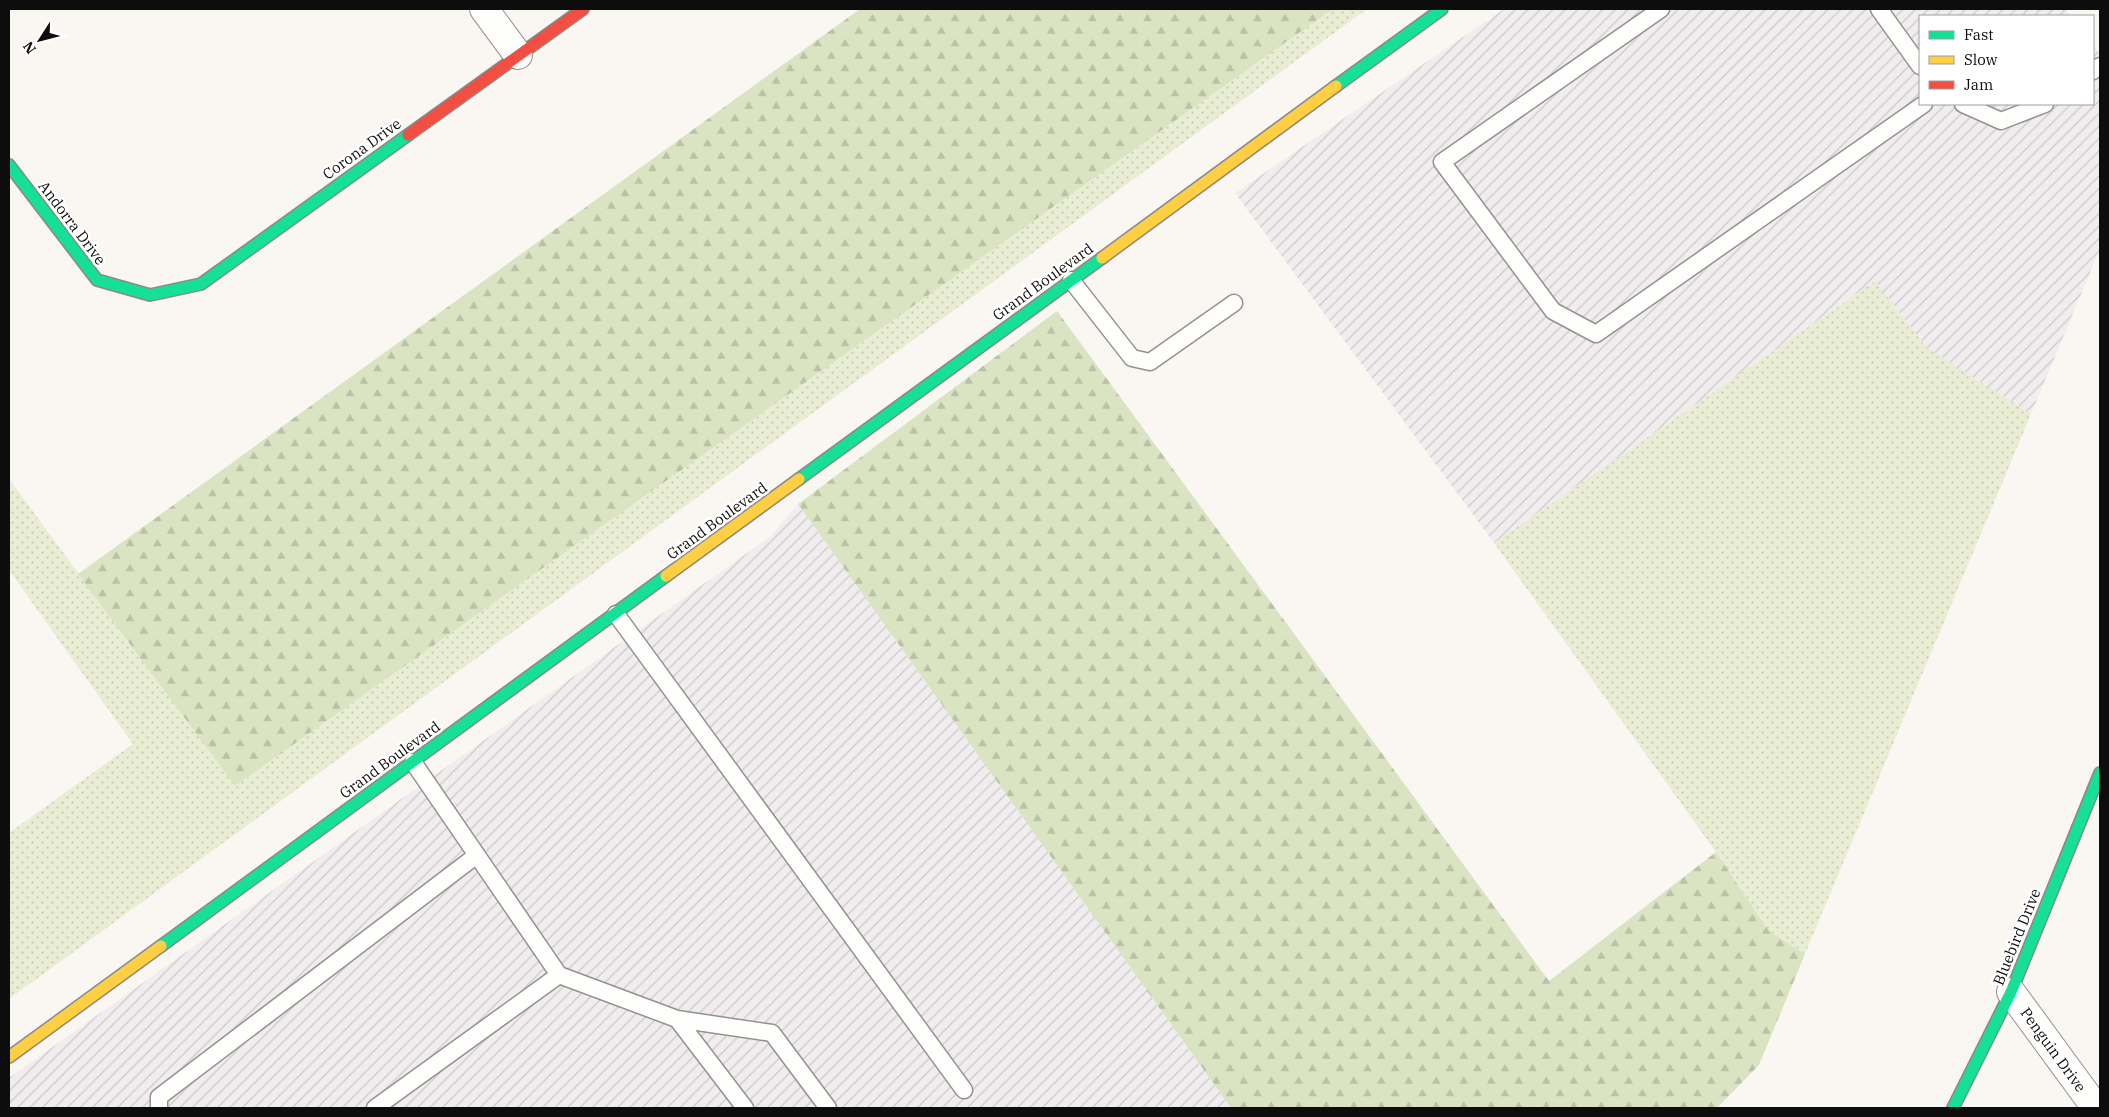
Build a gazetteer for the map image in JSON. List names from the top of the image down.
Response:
{
  "streets": {
    "street": [
      "Corona Drive",
      "Andorra Drive",
      "Grand Boulevard",
      "Bluebird Drive",
      "Penguin Drive"
    ]
  },
  "crossings": [
    ["Corona Drive", "Andorra Drive"],
    ["Bluebird Drive", "Penguin Drive"]
  ],
  "legend": ["Fast", "Slow", "Jam"],
  "north": "bottom left"
}
